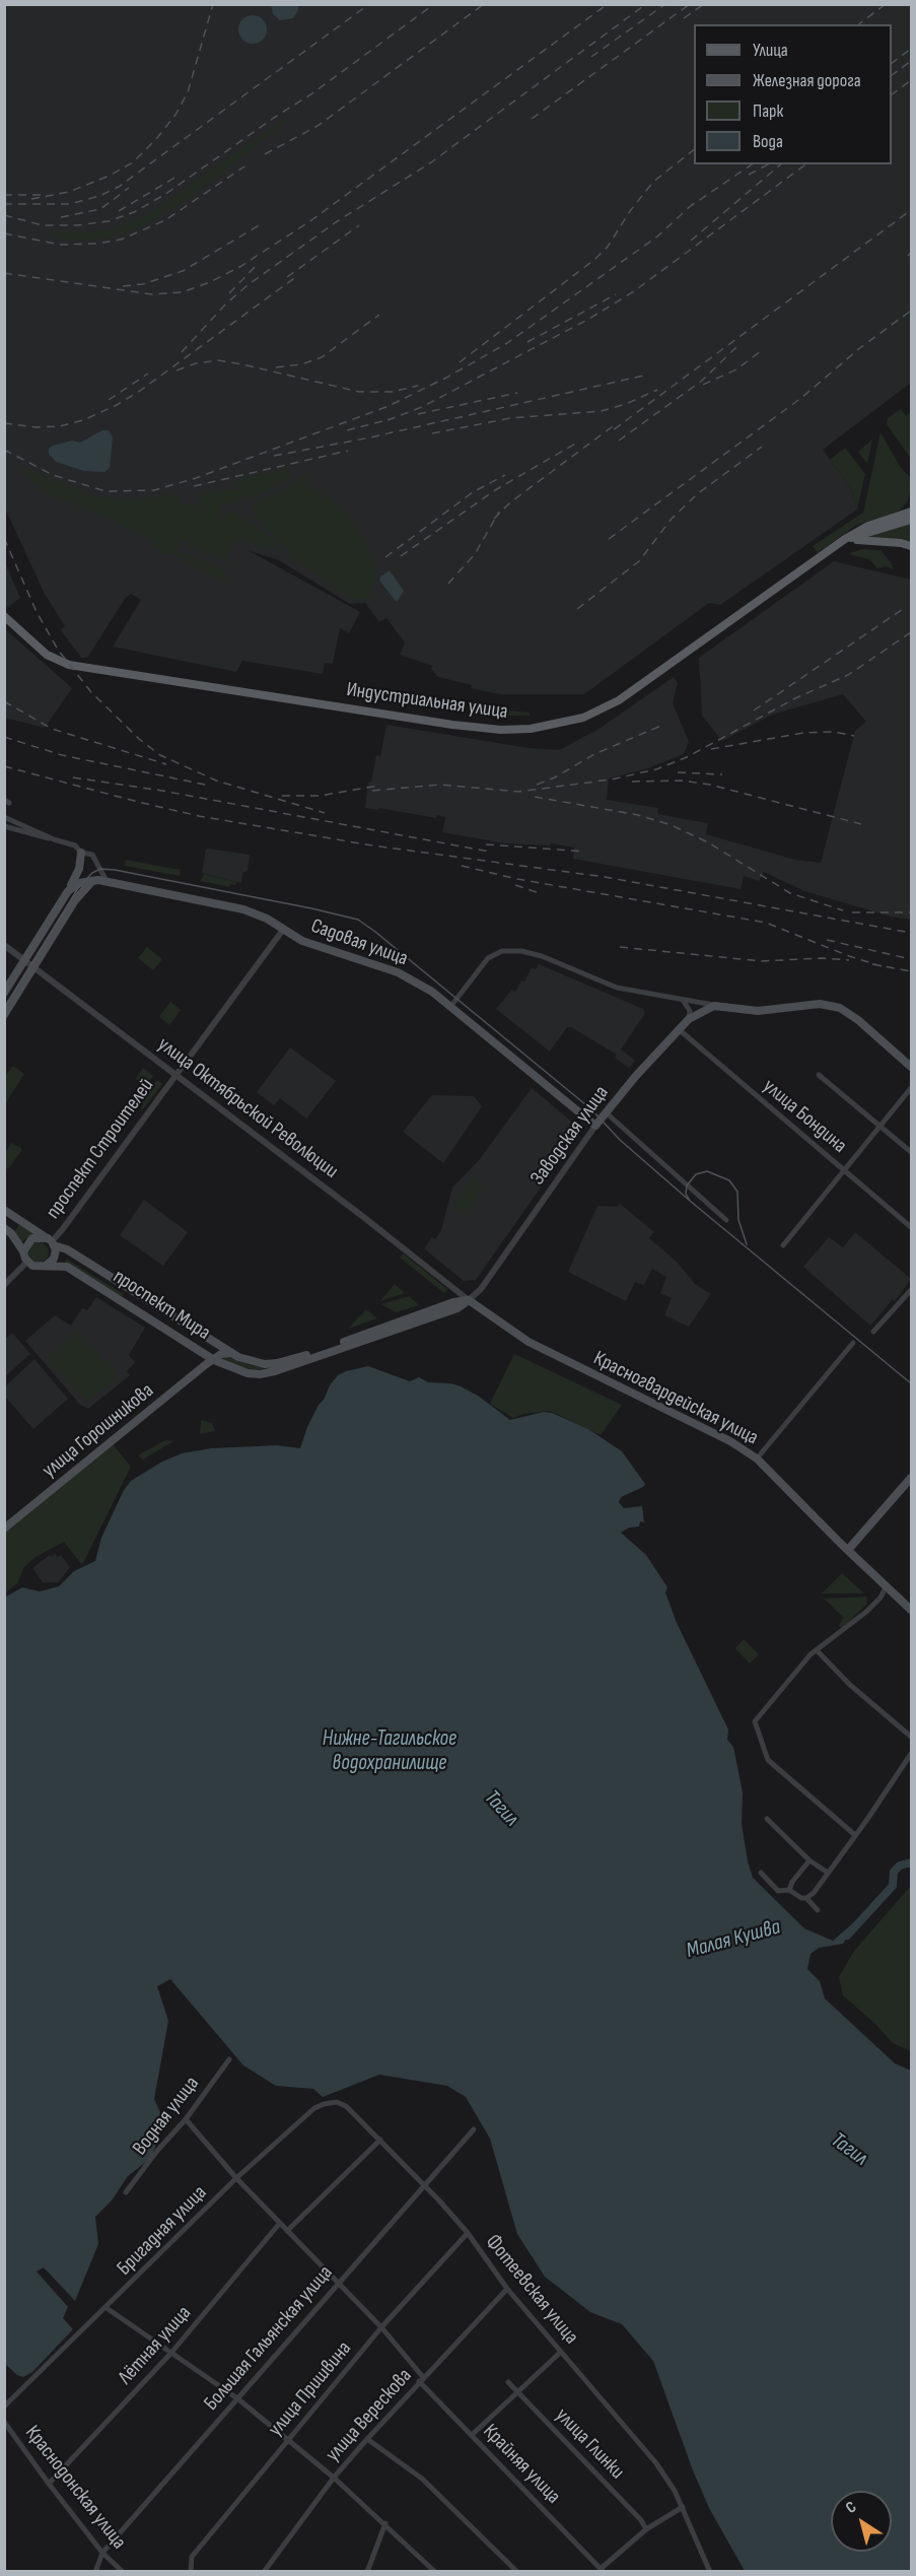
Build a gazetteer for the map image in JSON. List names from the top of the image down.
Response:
{
  "streets": {
    "main road": [
      "Индустриальная улица",
      "Садовая улица",
      "Заводская улица",
      "проспект Мира",
      "Красногвардейская улица",
      "улица Горошникова"
    ],
    "street": [
      "улица Октябрьской Революции",
      "улица Бондина",
      "проспект Строителей",
      "Водная улица",
      "Бригадная улица",
      "Фотеевская улица",
      "Большая Гальянская улица",
      "Лётная улица",
      "улица Пришвина",
      "улица Верескова",
      "улица Глинки",
      "Крайняя улица",
      "Краснодонская улица"
    ]
  },
  "crossings": [
    ["Садовая улица", "Заводская улица"],
    ["Садовая улица", "проспект Строителей"],
    ["улица Октябрьской Революции", "Заводская улица"],
    ["улица Октябрьской Революции", "проспект Строителей"],
    ["улица Октябрьской Революции", "проспект Мира"],
    ["улица Октябрьской Революции", "Красногвардейская улица"],
    ["улица Бондина", "Заводская улица"],
    ["Заводская улица", "проспект Мира"],
    ["Заводская улица", "Красногвардейская улица"],
    ["проспект Строителей", "проспект Мира"],
    ["проспект Мира", "Красногвардейская улица"],
    ["проспект Мира", "улица Горошникова"],
    ["Водная улица", "Крайняя улица"],
    ["Бригадная улица", "Фотеевская улица"],
    ["Бригадная улица", "Крайняя улица"],
    ["Фотеевская улица", "Большая Гальянская улица"],
    ["Фотеевская улица", "улица Пришвина"],
    ["Фотеевская улица", "улица Верескова"],
    ["Большая Гальянская улица", "Крайняя улица"],
    ["Большая Гальянская улица", "Краснодонская улица"],
    ["Лётная улица", "Крайняя улица"],
    ["Лётная улица", "Краснодонская улица"],
    ["улица Пришвина", "Крайняя улица"],
    ["улица Верескова", "Крайняя улица"]
  ],
  "water": ["Нижне-Тагильское водохранилище", "Тагил", "Малая Кушва"],
  "legend": [
    "Улица",
    "Железная дорога",
    "Парк",
    "Вода"
  ],
  "north": "top left"
}
